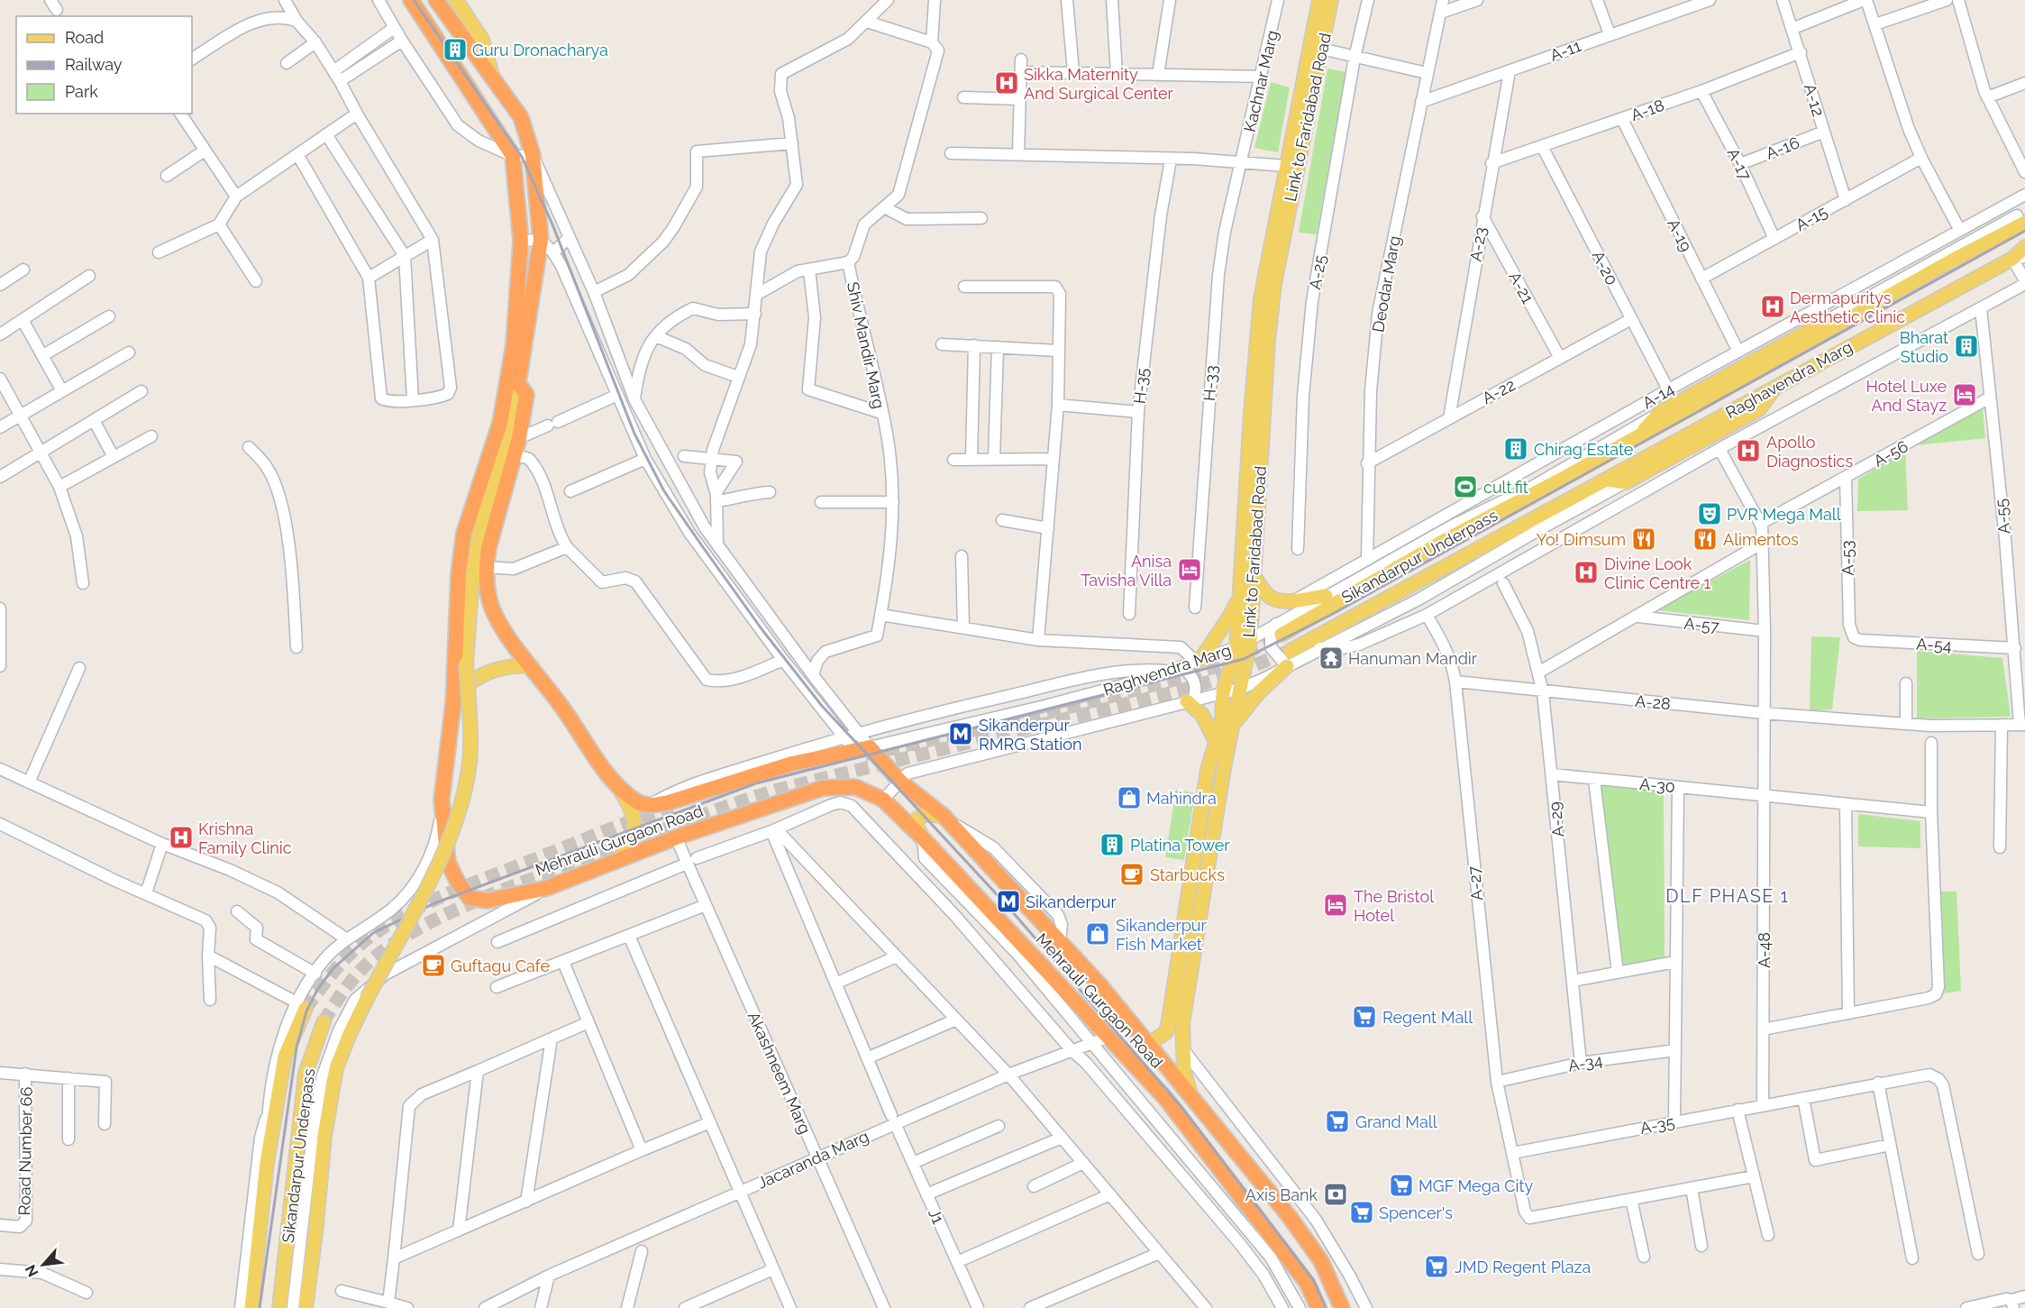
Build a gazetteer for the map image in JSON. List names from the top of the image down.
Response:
{
  "streets": {
    "highway": ["Mehrauli Gurgaon Road"],
    "main road": ["Link to Faridabad Road", "Raghavendra Marg", "Sikandarpur Underpass"],
    "street": [
      "A-11",
      "Kachnar Marg",
      "A-12",
      "A-18",
      "A-16",
      "A-17",
      "A-15",
      "A-19",
      "A-23",
      "A-20",
      "A-25",
      "Deodar Marg",
      "A-21",
      "Shiv Mandir Marg",
      "H-33",
      "H-35",
      "A-22",
      "A-14",
      "A-56",
      "A-55",
      "A-53",
      "A-57",
      "A-54",
      "Raghvendra Marg",
      "A-28",
      "A-30",
      "A-29",
      "A-27",
      "A-48",
      "A-34",
      "Akashneem Marg",
      "A-35",
      "Road Number 66",
      "Jacaranda Marg",
      "J1"
    ]
  },
  "crossings": [
    ["A-11", "A-23"],
    ["A-11", "Deodar Marg"],
    ["Kachnar Marg", "H-33"],
    ["A-12", "A-18"],
    ["A-12", "A-16"],
    ["A-12", "A-15"],
    ["A-18", "A-17"],
    ["A-18", "A-19"],
    ["A-18", "A-23"],
    ["A-18", "A-20"],
    ["Link to Faridabad Road", "Raghvendra Marg"],
    ["Link to Faridabad Road", "Mehrauli Gurgaon Road"],
    ["A-16", "A-17"],
    ["A-17", "A-15"],
    ["A-15", "A-19"],
    ["A-19", "A-14"],
    ["A-23", "A-21"],
    ["A-23", "A-22"],
    ["A-20", "A-22"],
    ["A-20", "A-14"],
    ["Deodar Marg", "A-22"],
    ["Deodar Marg", "A-14"],
    ["A-21", "A-22"],
    ["Raghavendra Marg", "Sikandarpur Underpass"],
    ["Raghavendra Marg", "Raghvendra Marg"],
    ["A-14", "Raghvendra Marg"],
    ["A-56", "A-55"],
    ["A-56", "A-53"],
    ["A-55", "A-54"],
    ["A-55", "A-28"],
    ["Sikandarpur Underpass", "Raghvendra Marg"],
    ["A-53", "A-54"],
    ["Raghvendra Marg", "Mehrauli Gurgaon Road"],
    ["A-28", "A-29"],
    ["A-28", "A-27"],
    ["A-28", "A-48"],
    ["A-30", "A-29"],
    ["A-30", "A-48"],
    ["A-29", "A-34"],
    ["Mehrauli Gurgaon Road", "Akashneem Marg"],
    ["Mehrauli Gurgaon Road", "Jacaranda Marg"],
    ["A-27", "A-34"],
    ["A-27", "A-35"],
    ["A-48", "A-35"],
    ["Akashneem Marg", "Jacaranda Marg"],
    ["Jacaranda Marg", "J1"]
  ],
  "districts": ["DLF PHASE 1"],
  "places": {
    "building": [
      "Guru Dronacharya",
      "Bharat Studio",
      "Chirag Estate",
      "Platina Tower"
    ],
    "hospital": [
      "Sikka Maternity And Surgical Center",
      "Dermapuritys Aesthetic Clinic",
      "Apollo Diagnostics",
      "Divine Look Clinic Centre 1",
      "Krishna Family Clinic"
    ],
    "hotel": ["Hotel Luxe And Stayz", "Anisa Tavisha Villa", "The Bristol Hotel"],
    "sports": ["cult.fit"],
    "theatre": ["PVR Mega Mall"],
    "restaurant": ["Yo! Dimsum", "Alimentos"],
    "temple": ["Hanuman Mandir"],
    "metro station": ["Sikanderpur RMRG Station", "Sikanderpur"],
    "shop": ["Mahindra", "Sikanderpur Fish Market"],
    "cafe": ["Starbucks", "Guftagu Cafe"],
    "supermarket": [
      "Regent Mall",
      "Grand Mall",
      "MGF Mega City",
      "Spencer's",
      "JMD Regent Plaza"
    ],
    "bank": ["Axis Bank"]
  },
  "legend": ["Road", "Railway", "Park"],
  "north": "bottom left"
}
